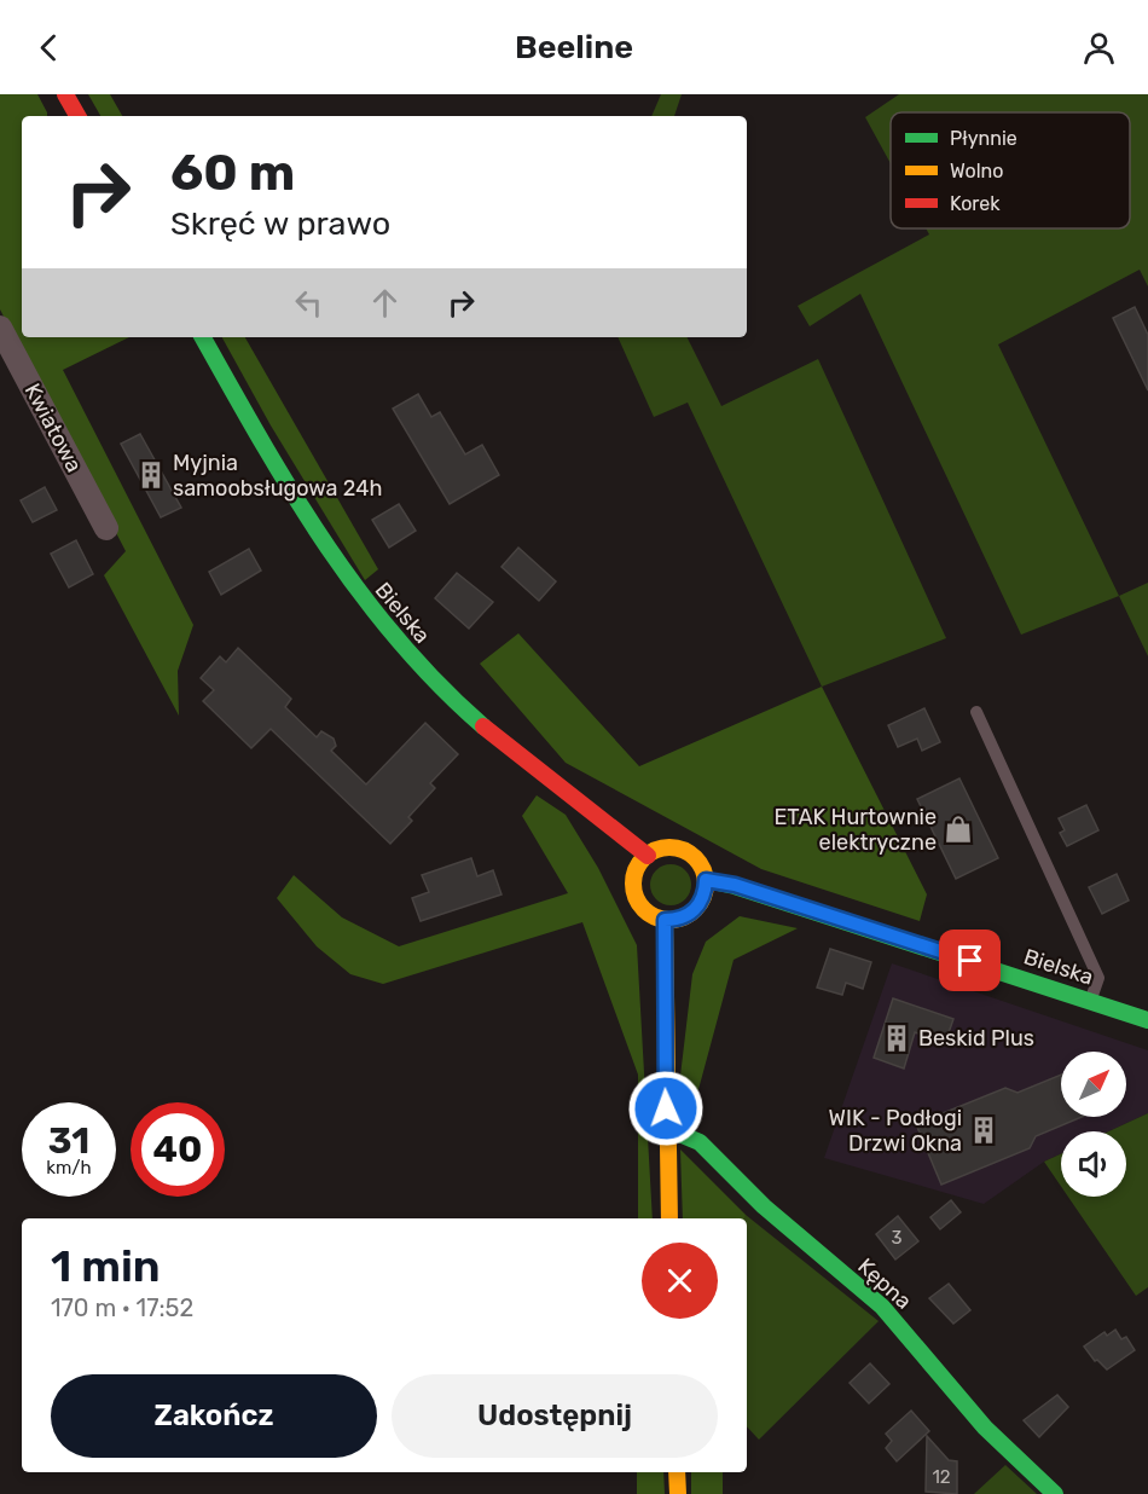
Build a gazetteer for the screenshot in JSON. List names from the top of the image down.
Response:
{
  "streets": {
    "street": ["Kwiatowa", "Bielska", "Kępna"]
  },
  "places": {
    "building": ["Myjnia samoobsługowa 24h", "Beskid Plus", "WIK - Podłogi Drzwi Okna"],
    "shop": ["ETAK Hurtownie elektryczne"]
  },
  "house_numbers": ["3", "12"],
  "legend": ["Płynnie", "Wolno", "Korek"],
  "north": "top right",
  "page": {
    "header": "Beeline",
    "turn": ["60 m", "Skręć w prawo"],
    "speed": "31 km/h",
    "limit": "40",
    "heading": ["1 min", "170 m · 17:52"],
    "buttons": ["Zakończ", "Udostępnij"]
  }
}
